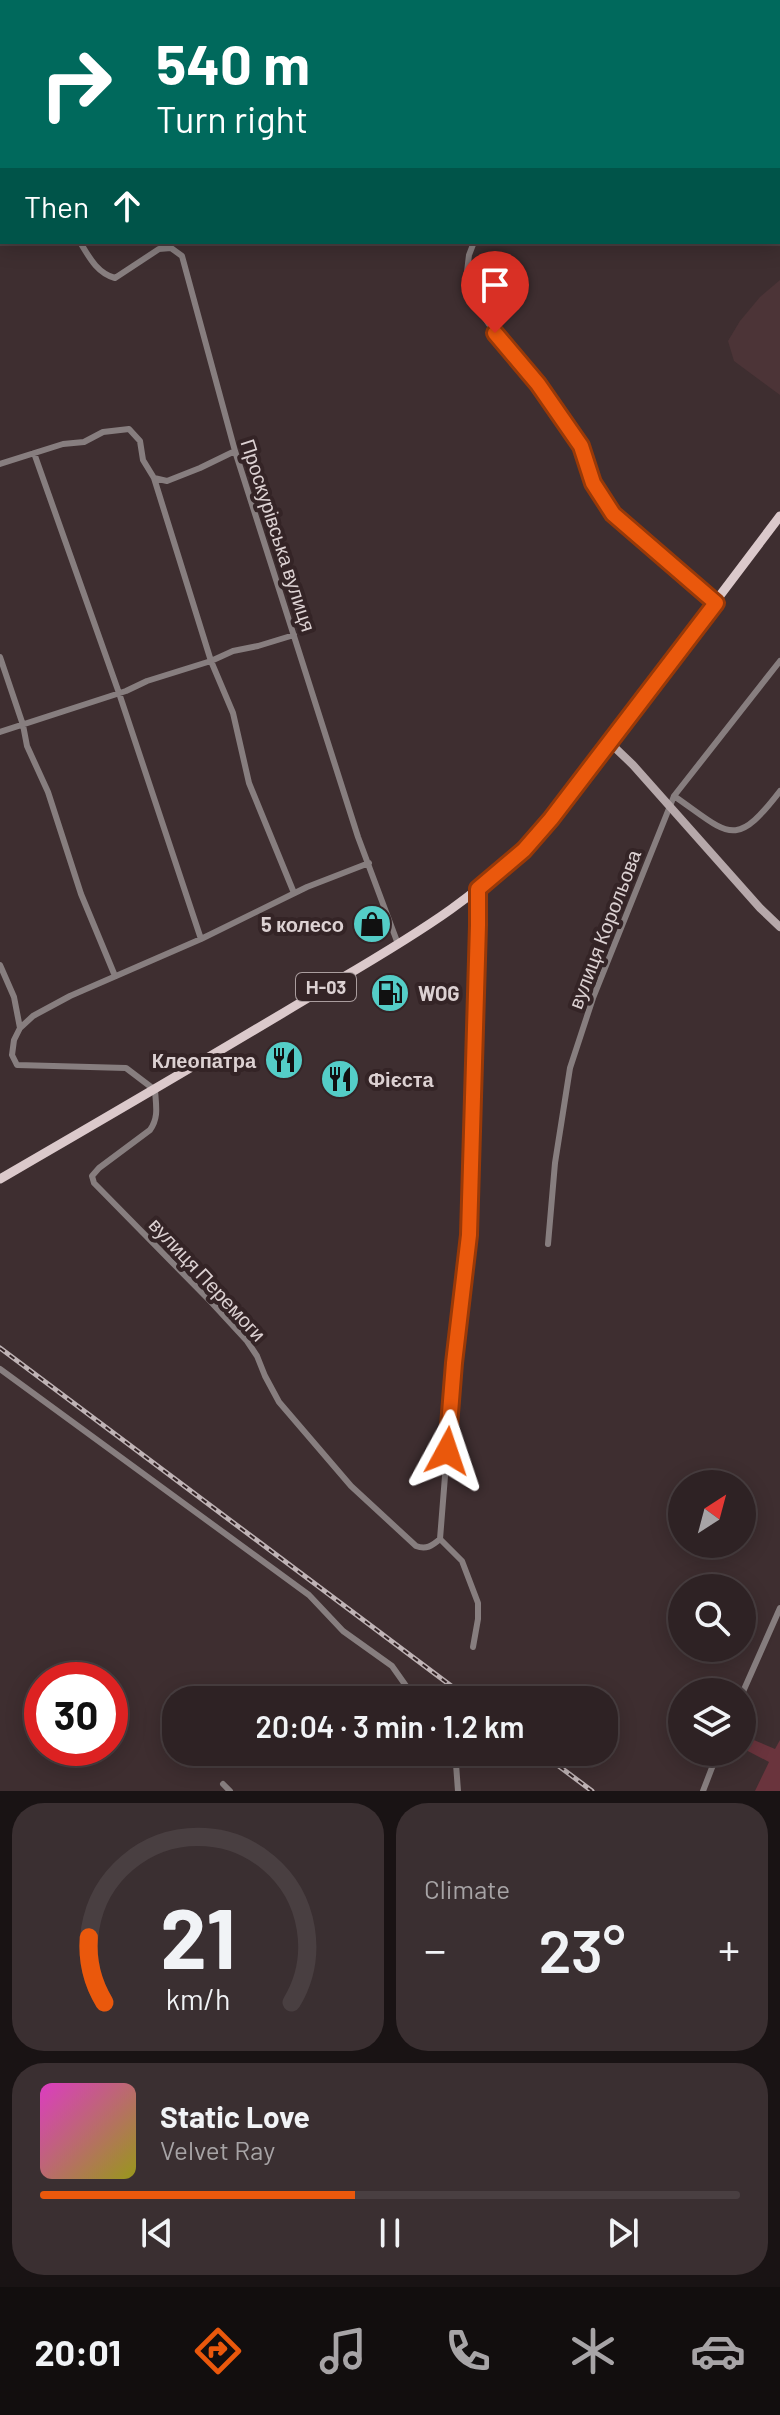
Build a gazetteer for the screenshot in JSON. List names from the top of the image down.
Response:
{
  "streets": {
    "main road": ["Н-03"],
    "street": ["Проскурівська вулиця", "вулиця Корольова", "вулиця Перемоги"]
  },
  "crossings": [
    ["Проскурівська вулиця", "Н-03"],
    ["Н-03", "вулиця Перемоги"]
  ],
  "places": {
    "shop": ["5 колесо"],
    "fuel station": ["WOG"],
    "restaurant": ["Клеопатра", "Фієста"]
  },
  "north": "top right",
  "page": {
    "turn": ["540 m", "Turn right"],
    "then": "Then",
    "limit": "30",
    "trip": "20:04 · 3 min · 1.2 km",
    "tile": "Climate",
    "heat": ["−", "23°", "+"],
    "song": ["Static Love", "Velvet Ray"],
    "tabs": "20:01",
    "gauge": ["21", "km/h"]
  }
}
